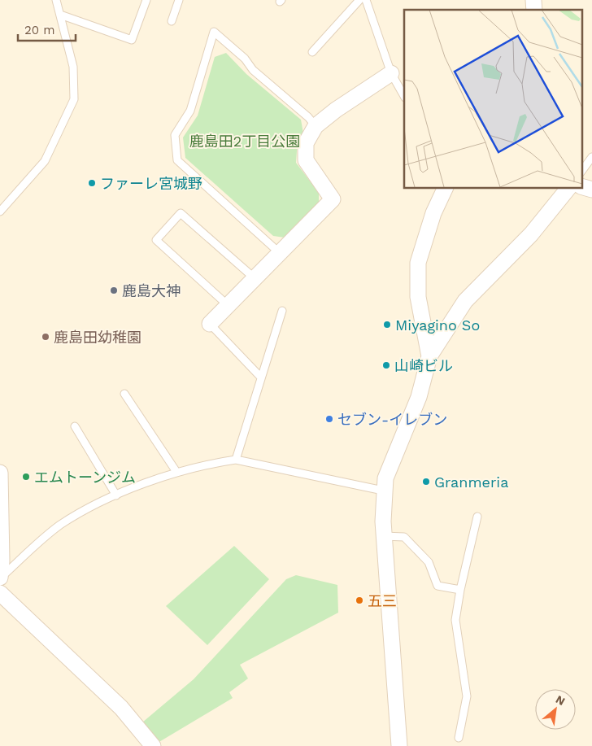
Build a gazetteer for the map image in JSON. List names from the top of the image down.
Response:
{
  "parks": ["鹿島田2丁目公園"],
  "places": [
    "ファーレ宮城野",
    "鹿島大神",
    "Miyagino So",
    "鹿島田幼稚園",
    "山崎ビル",
    "セブン-イレブン",
    "エムトーンジム",
    "Granmeria",
    "五三"
  ],
  "scale_bar": "20 m",
  "north": "top right"
}
